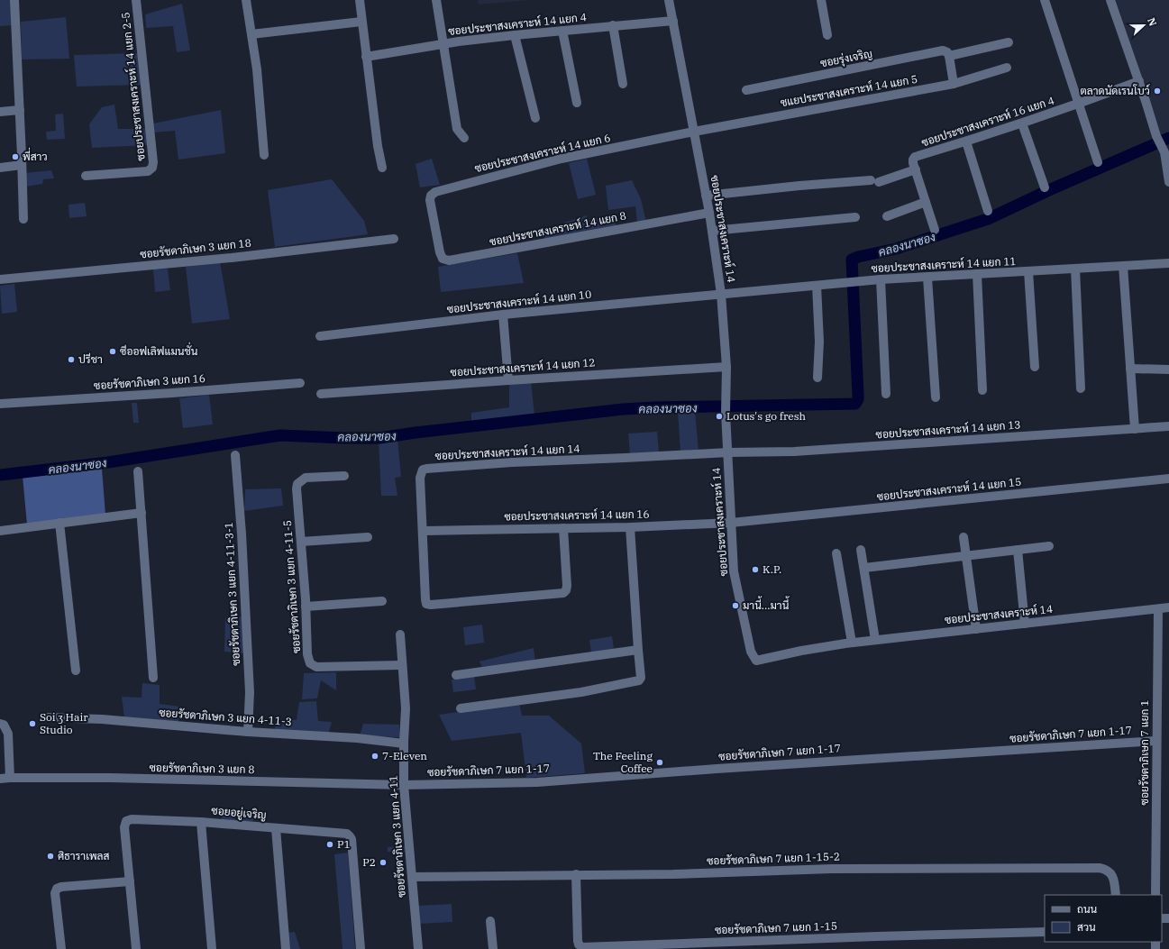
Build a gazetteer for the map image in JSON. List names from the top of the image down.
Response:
{
  "streets": {
    "street": [
      "ซอยประชาสงเคราะห์ 14 แยก 4",
      "ซอยรุ่งเจริญ",
      "ซอยประชาสงเคราะห์ 14 แยก 2-5",
      "ซแยประชาสงเคราะห์ 14 แยก 5",
      "ซอยประชาสงเคราะห์ 16 แยก 4",
      "ซอยประชาสงเคราะห์ 14 แยก 6",
      "ซอยประชาสงเคราะห์ 14 แยก 8",
      "ซอยประชาสงเคราะห์ 14",
      "ซอยรัชดาภิเษก 3 แยก 18",
      "ซอยประชาสงเคราะห์ 14 แยก 11",
      "ซอยประชาสงเคราะห์ 14 แยก 10",
      "ซอยประชาสงเคราะห์ 14 แยก 12",
      "ซอยรัชดาภิเษก 3 แยก 16",
      "ซอยประชาสงเคราะห์ 14 แยก 13",
      "ซอยประชาสงเคราะห์ 14 แยก 14",
      "ซอยประชาสงเคราะห์ 14 แยก 15",
      "ซอยประชาสงเคราะห์ 14 แยก 16",
      "ซอยรัชดาภิเษก 3 แยก 4-11-5",
      "ซอยรัชดาภิเษก 3 แยก 4-11-3-1",
      "ซอยรัชดาภิเษก 3 แยก 4-11-3",
      "ซอยรัชดาภิเษก 7 แยก 1-17",
      "ซอยรัชดาภิเษก 7 แยก 1",
      "ซอยรัชดาภิเษก 3 แยก 8",
      "ซอยอยู่เจริญ",
      "ซอยรัชดาภิเษก 3 แยก 4-11",
      "ซอยรัชดาภิเษก 7 แยก 1-15-2",
      "ซอยรัชดาภิเษก 7 แยก 1-15"
    ]
  },
  "crossings": [
    ["ซอยประชาสงเคราะห์ 14 แยก 4", "ซอยประชาสงเคราะห์ 14"],
    ["ซแยประชาสงเคราะห์ 14 แยก 5", "ซอยประชาสงเคราะห์ 14 แยก 6"],
    ["ซแยประชาสงเคราะห์ 14 แยก 5", "ซอยประชาสงเคราะห์ 14"],
    ["ซอยประชาสงเคราะห์ 14 แยก 6", "ซอยประชาสงเคราะห์ 14 แยก 8"],
    ["ซอยประชาสงเคราะห์ 14 แยก 6", "ซอยประชาสงเคราะห์ 14"],
    ["ซอยประชาสงเคราะห์ 14 แยก 8", "ซอยประชาสงเคราะห์ 14"],
    ["ซอยประชาสงเคราะห์ 14", "ซอยประชาสงเคราะห์ 14 แยก 11"],
    ["ซอยประชาสงเคราะห์ 14", "ซอยประชาสงเคราะห์ 14 แยก 10"],
    ["ซอยประชาสงเคราะห์ 14", "ซอยประชาสงเคราะห์ 14 แยก 12"],
    ["ซอยประชาสงเคราะห์ 14", "ซอยประชาสงเคราะห์ 14 แยก 13"],
    ["ซอยประชาสงเคราะห์ 14", "ซอยประชาสงเคราะห์ 14 แยก 14"],
    ["ซอยประชาสงเคราะห์ 14", "ซอยประชาสงเคราะห์ 14 แยก 15"],
    ["ซอยประชาสงเคราะห์ 14", "ซอยประชาสงเคราะห์ 14 แยก 16"],
    ["ซอยประชาสงเคราะห์ 14", "ซอยรัชดาภิเษก 7 แยก 1"],
    ["ซอยประชาสงเคราะห์ 14 แยก 11", "ซอยประชาสงเคราะห์ 14 แยก 10"],
    ["ซอยประชาสงเคราะห์ 14 แยก 13", "ซอยประชาสงเคราะห์ 14 แยก 14"],
    ["ซอยประชาสงเคราะห์ 14 แยก 14", "ซอยประชาสงเคราะห์ 14 แยก 16"],
    ["ซอยประชาสงเคราะห์ 14 แยก 15", "ซอยประชาสงเคราะห์ 14 แยก 16"],
    ["ซอยรัชดาภิเษก 3 แยก 4-11-5", "ซอยรัชดาภิเษก 3 แยก 4-11"],
    ["ซอยรัชดาภิเษก 3 แยก 4-11-3-1", "ซอยรัชดาภิเษก 3 แยก 4-11-3"],
    ["ซอยรัชดาภิเษก 3 แยก 4-11-3", "ซอยรัชดาภิเษก 3 แยก 4-11"],
    ["ซอยรัชดาภิเษก 7 แยก 1-17", "ซอยรัชดาภิเษก 7 แยก 1"],
    ["ซอยรัชดาภิเษก 7 แยก 1-17", "ซอยรัชดาภิเษก 3 แยก 8"],
    ["ซอยรัชดาภิเษก 7 แยก 1-17", "ซอยรัชดาภิเษก 3 แยก 4-11"],
    ["ซอยรัชดาภิเษก 3 แยก 8", "ซอยรัชดาภิเษก 3 แยก 4-11"],
    ["ซอยรัชดาภิเษก 3 แยก 4-11", "ซอยรัชดาภิเษก 7 แยก 1-15-2"],
    ["ซอยรัชดาภิเษก 7 แยก 1-15-2", "ซอยรัชดาภิเษก 7 แยก 1-15"]
  ],
  "water": ["คลองนาซอง"],
  "places": [
    "ตลาดนัดเรนโบว์",
    "พี่สาว",
    "ซีออฟเลิฟแมนชั่น",
    "ปรีชา",
    "Lotus's go fresh",
    "K.P.",
    "มานี้...มานี้",
    "Soi ʒ Hair Studio",
    "7-Eleven",
    "The Feeling Coffee",
    "P1",
    "ศิธาราเพลส",
    "P2"
  ],
  "legend": ["ถนน", "สวน"],
  "north": "right"
}
